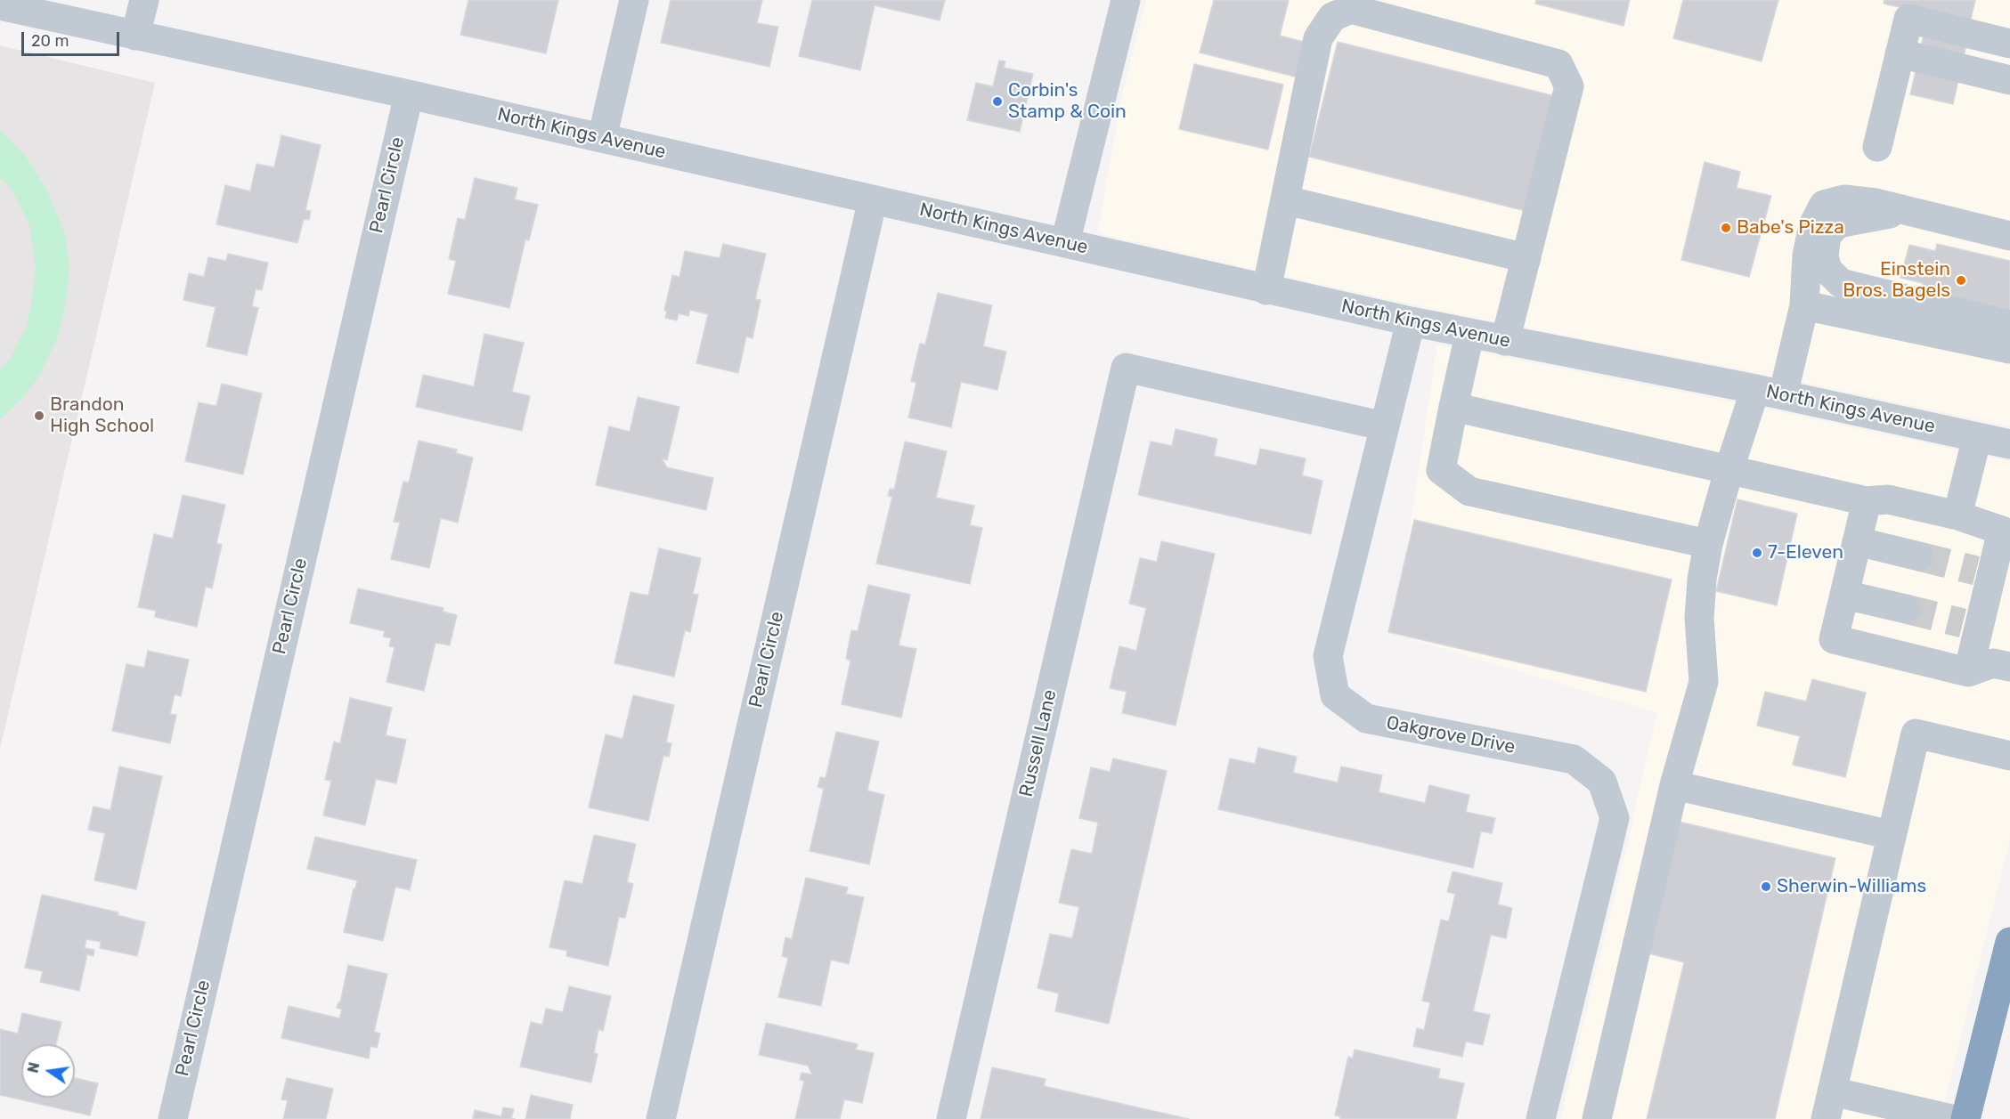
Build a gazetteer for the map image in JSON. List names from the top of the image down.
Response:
{
  "streets": {
    "street": [
      "North Kings Avenue",
      "Pearl Circle",
      "Oakgrove Drive",
      "Russell Lane"
    ]
  },
  "crossings": [
    ["North Kings Avenue", "Pearl Circle"],
    ["North Kings Avenue", "Oakgrove Drive"],
    ["Oakgrove Drive", "Russell Lane"]
  ],
  "places": [
    "Corbin's Stamp & Coin",
    "Babe's Pizza",
    "Einstein Bros. Bagels",
    "Brandon High School",
    "7-Eleven",
    "Sherwin-Williams"
  ],
  "scale_bar": "20 m",
  "north": "left"
}
